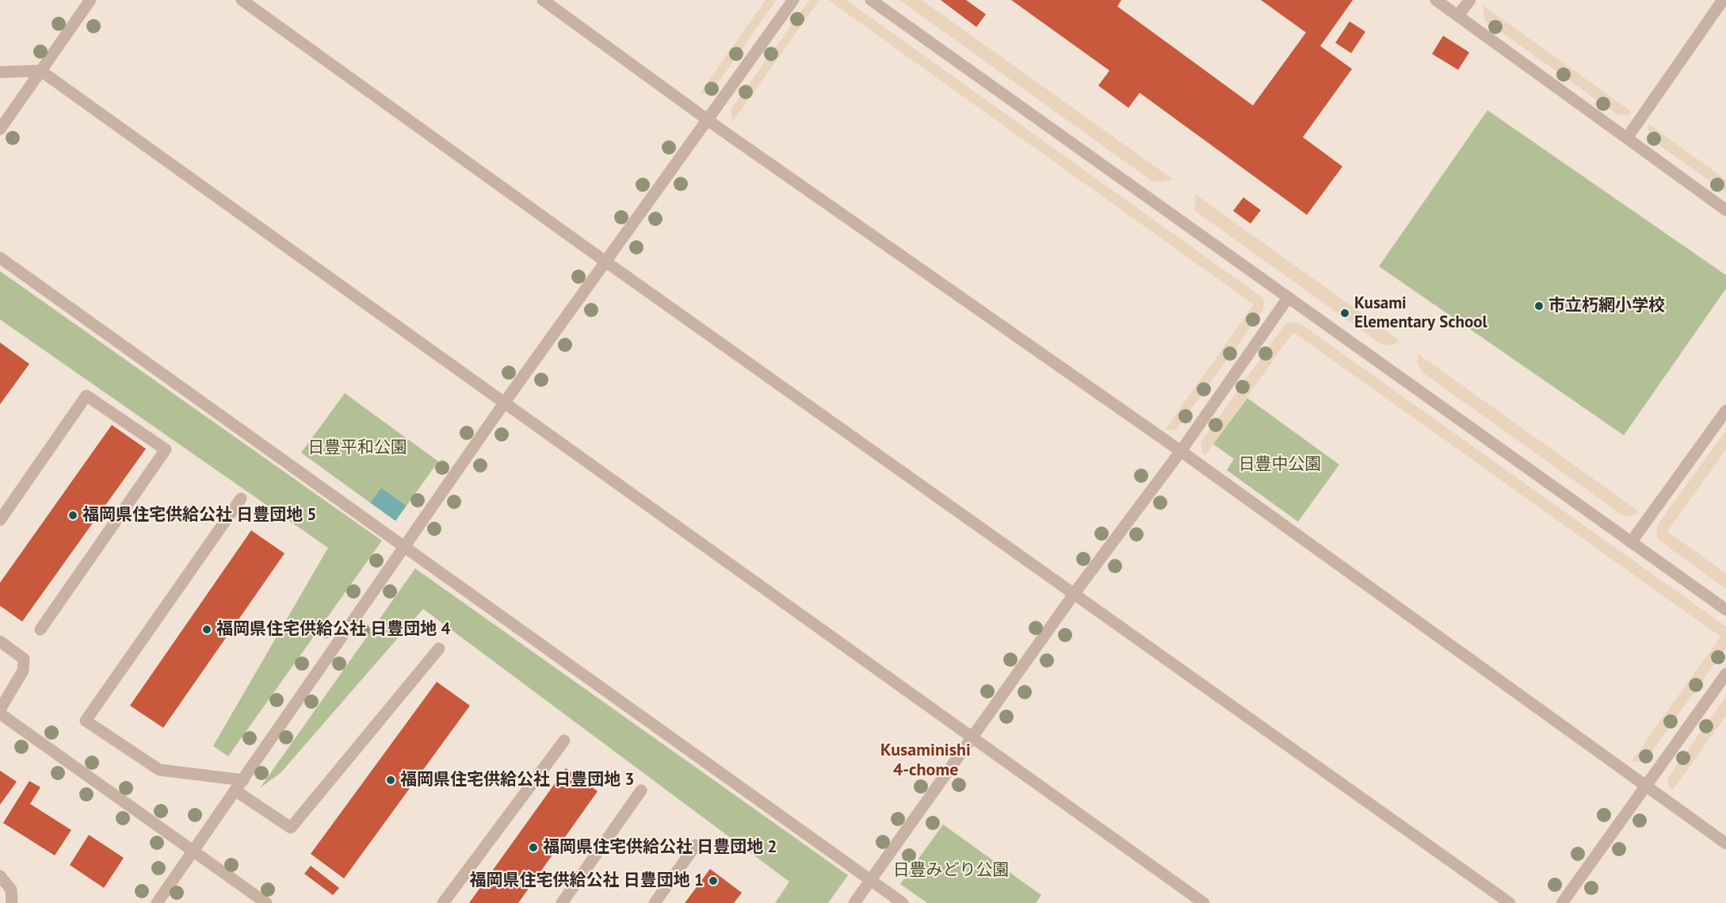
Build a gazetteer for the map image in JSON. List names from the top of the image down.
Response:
{
  "districts": ["Kusaminishi 4-chome"],
  "parks": ["日豊平和公園", "日豊中公園", "日豊みどり公園"],
  "places": [
    "市立朽網小学校",
    "Kusami Elementary School",
    "福岡県住宅供給公社 日豊団地 5",
    "福岡県住宅供給公社 日豊団地 4",
    "福岡県住宅供給公社 日豊団地 3",
    "福岡県住宅供給公社 日豊団地 2",
    "福岡県住宅供給公社 日豊団地 1"
  ]
}
